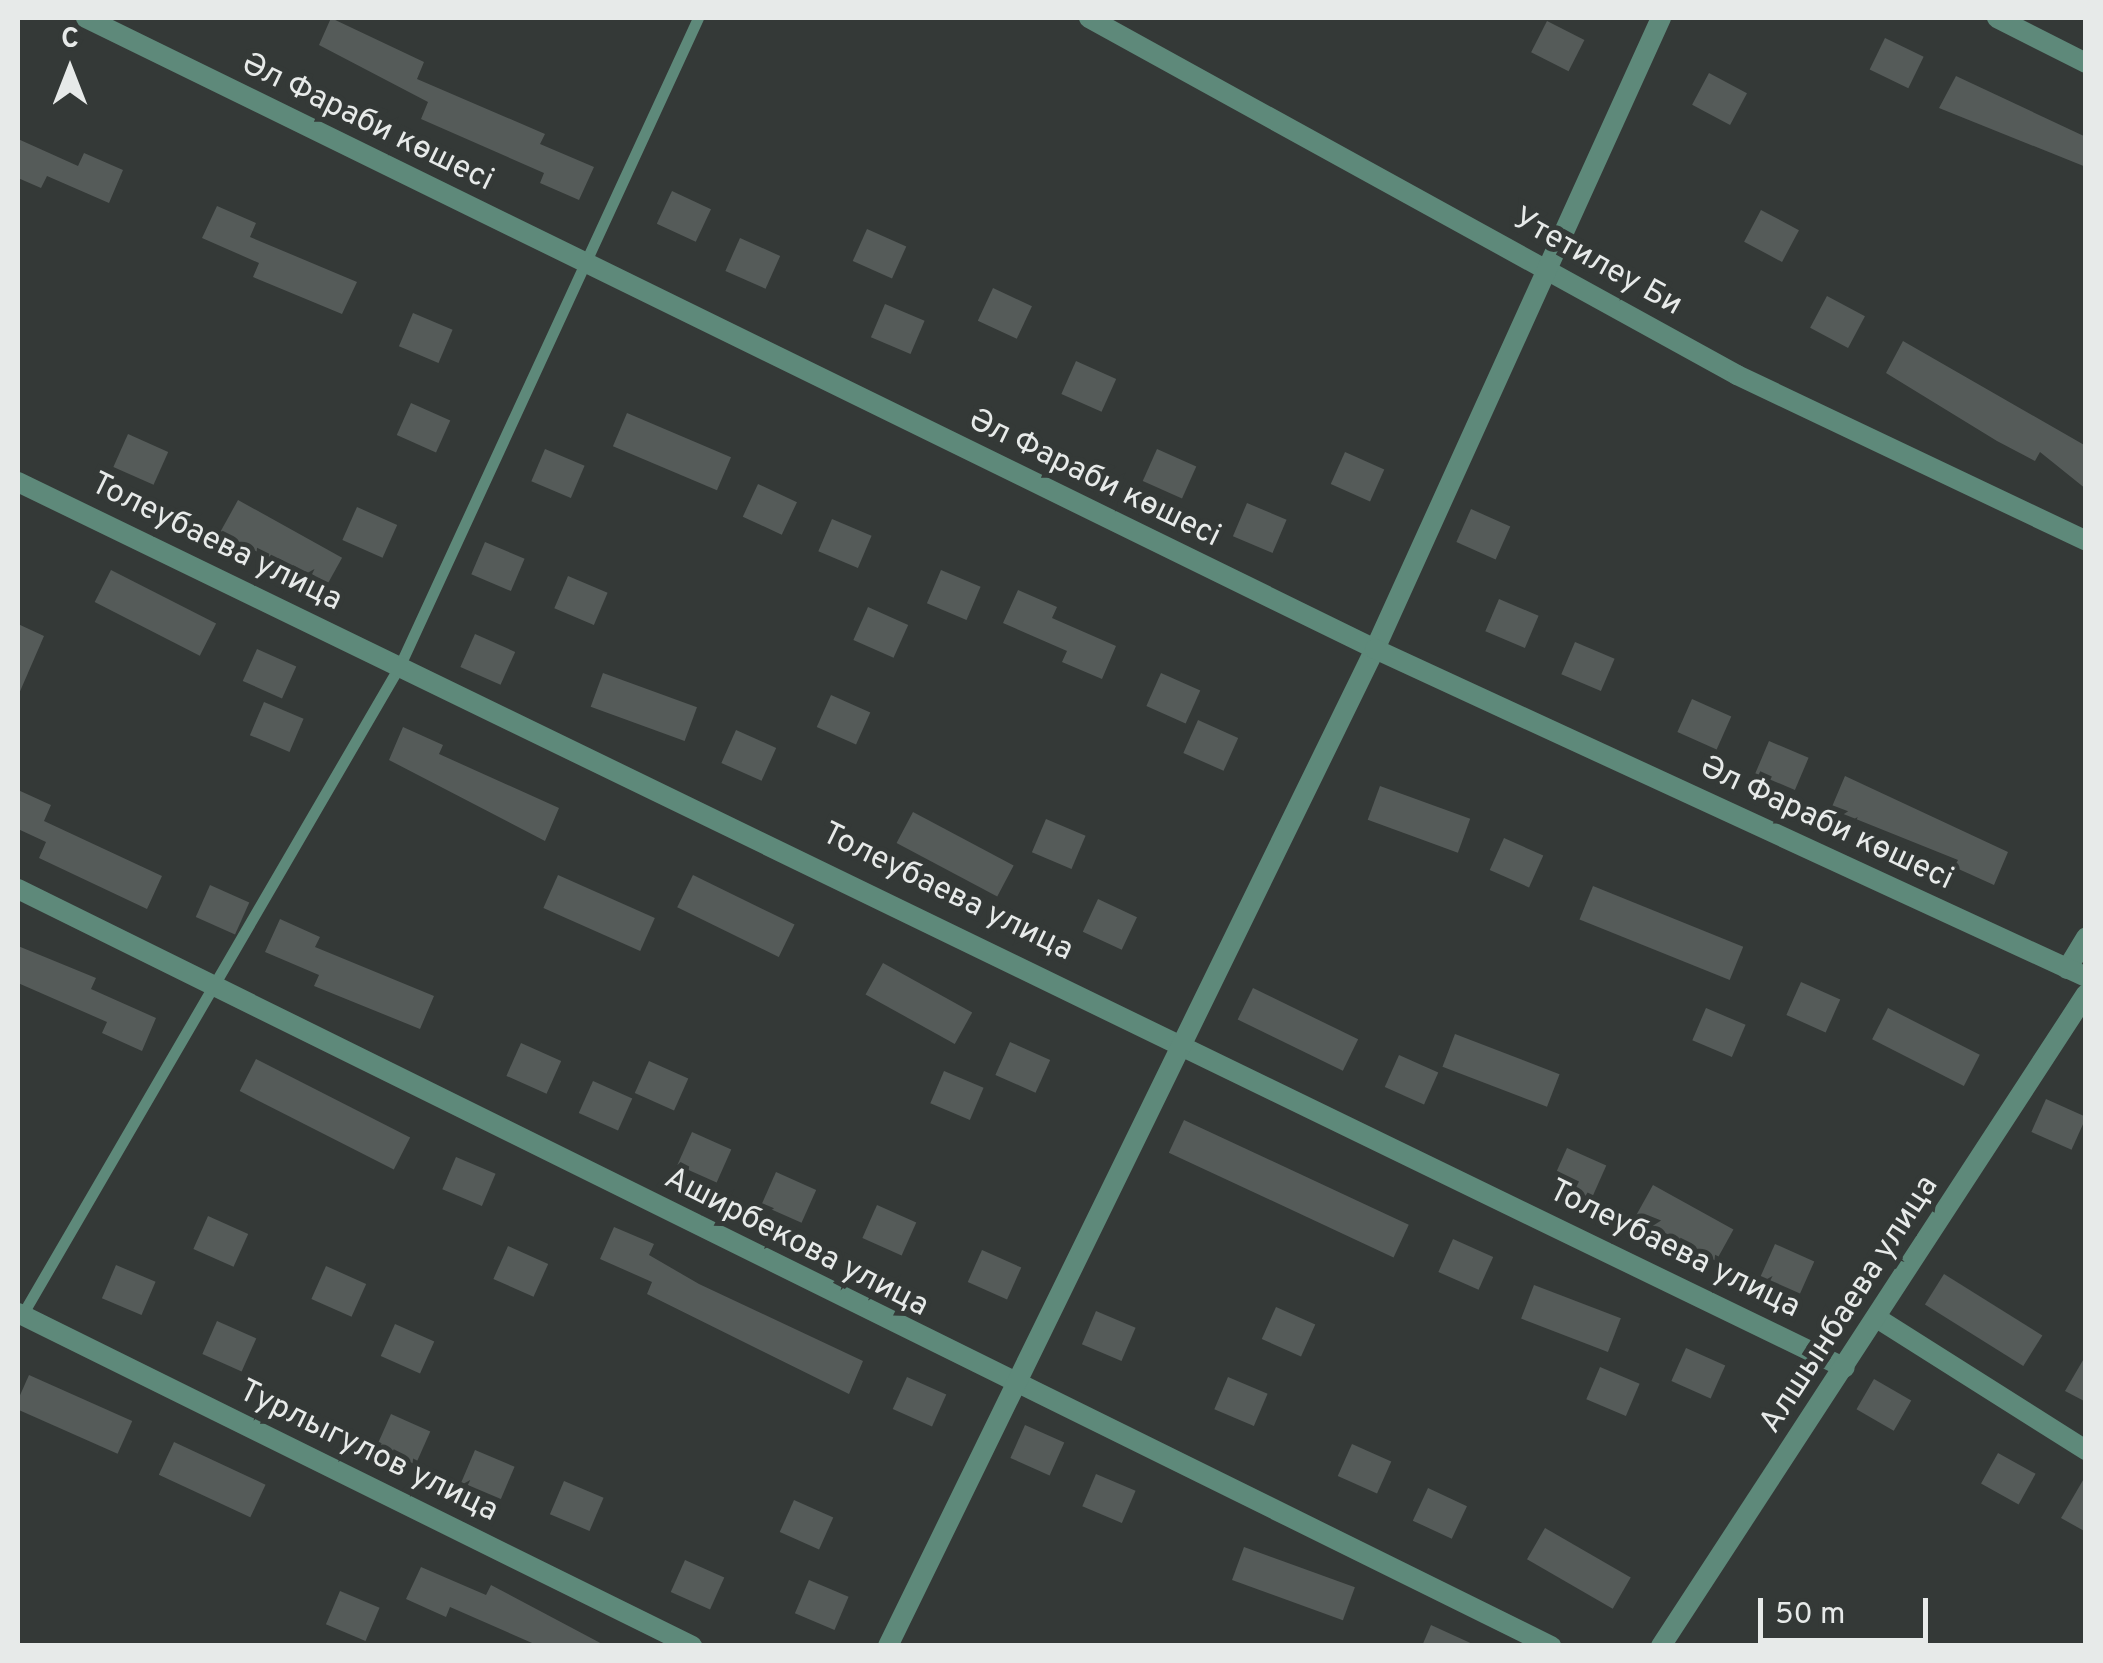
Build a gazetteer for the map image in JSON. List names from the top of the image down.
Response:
{
  "streets": {
    "street": [
      "Әл Фараби көшесі",
      "Утетилеу Би",
      "Толеубаева улица",
      "Аширбекова улица",
      "Алшынбаева улица",
      "Турлыгулов улица"
    ]
  },
  "crossings": [
    ["Толеубаева улица", "Алшынбаева улица"]
  ],
  "scale_bar": "50 m",
  "north": "top"
}
